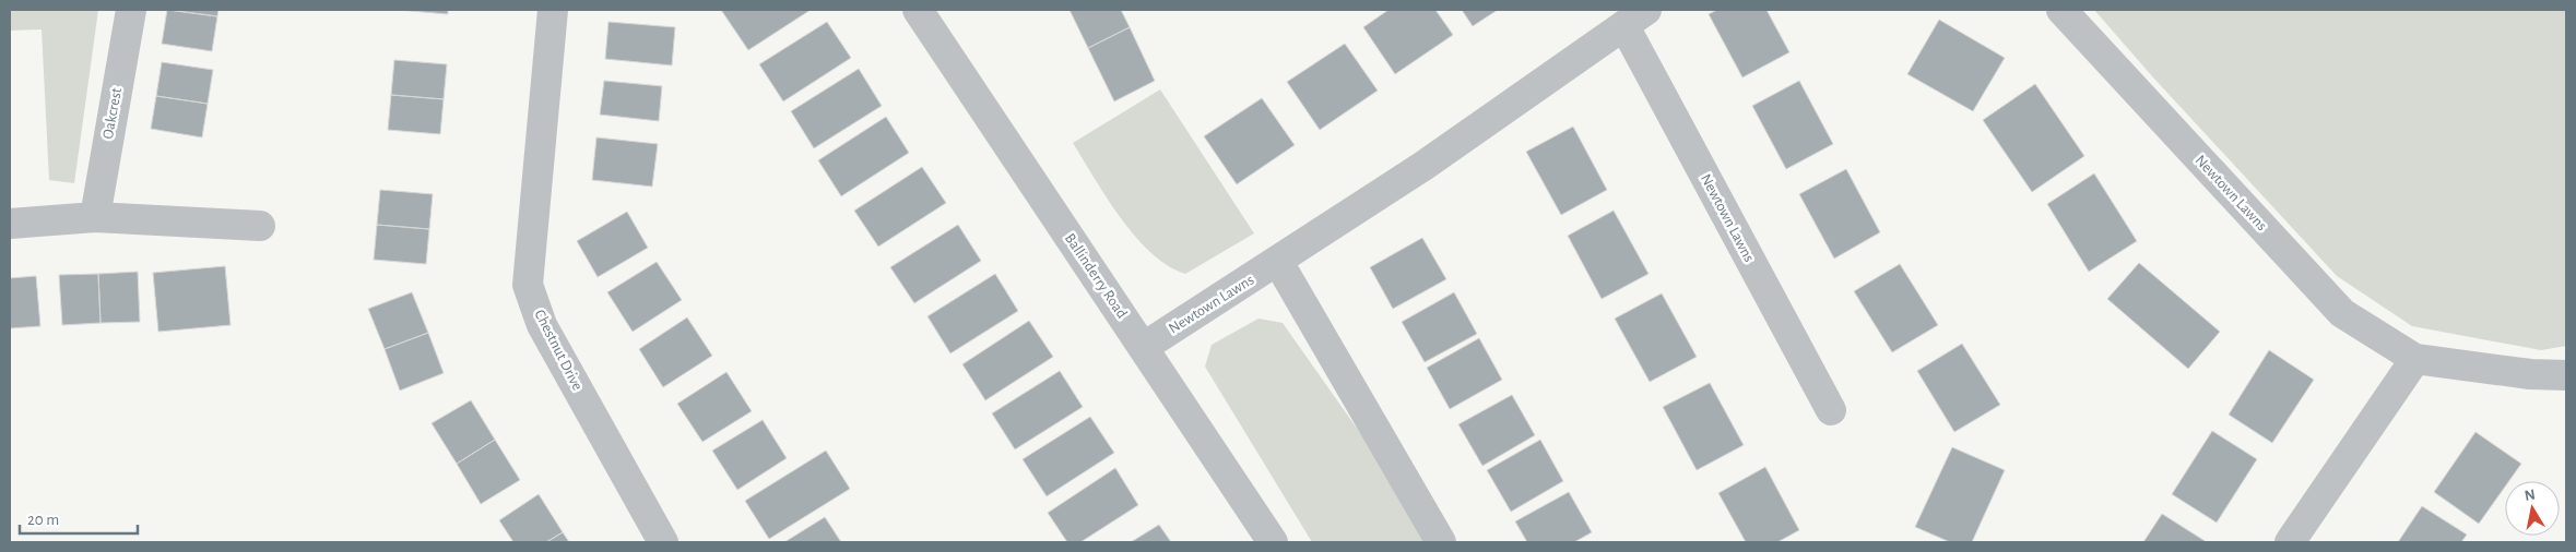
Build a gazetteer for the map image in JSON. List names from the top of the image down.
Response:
{
  "streets": {
    "street": [
      "Oakcrest",
      "Newtown Lawns",
      "Ballinderry Road",
      "Chestnut Drive"
    ]
  },
  "crossings": [
    ["Newtown Lawns", "Ballinderry Road"]
  ],
  "scale_bar": "20 m",
  "north": "top"
}
